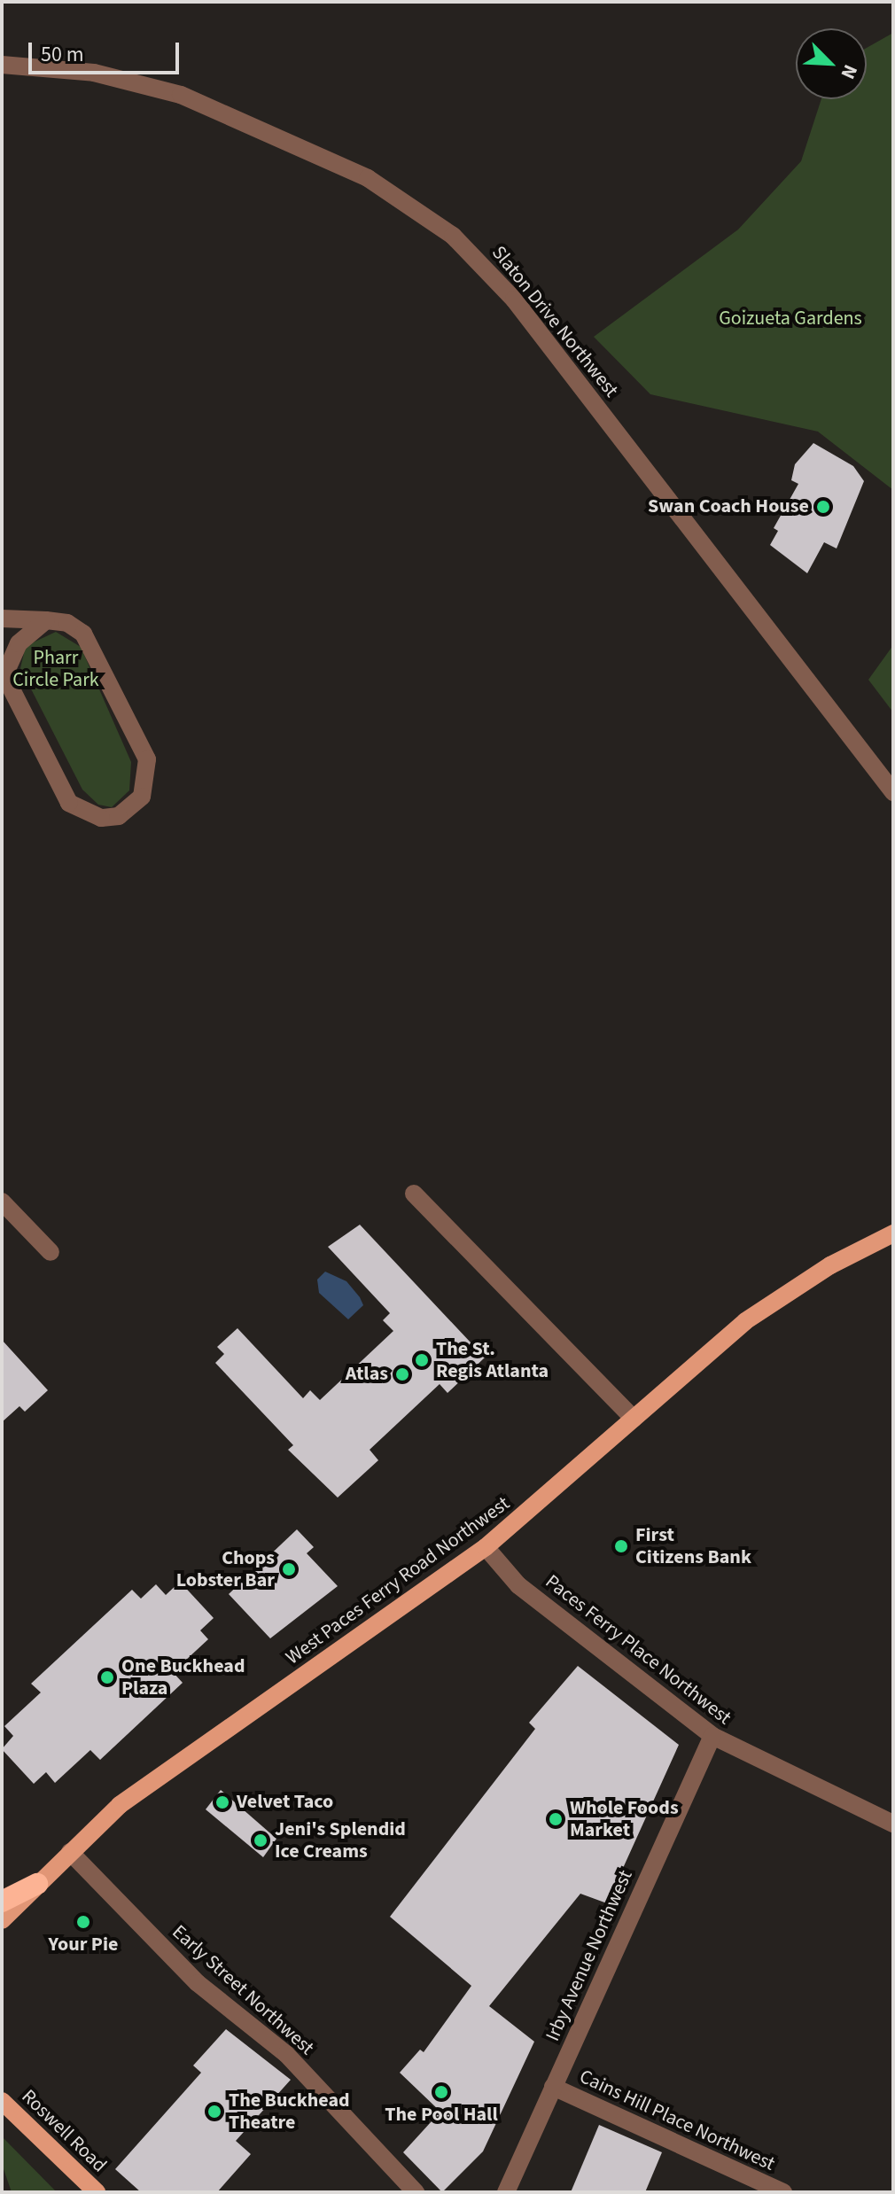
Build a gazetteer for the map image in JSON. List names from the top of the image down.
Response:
{
  "streets": {
    "main road": ["West Paces Ferry Road Northwest", "Roswell Road"],
    "street": [
      "Slaton Drive Northwest",
      "Paces Ferry Place Northwest",
      "Irby Avenue Northwest",
      "Early Street Northwest",
      "Cains Hill Place Northwest"
    ]
  },
  "crossings": [
    ["West Paces Ferry Road Northwest", "Paces Ferry Place Northwest"],
    ["West Paces Ferry Road Northwest", "Early Street Northwest"],
    ["Paces Ferry Place Northwest", "Irby Avenue Northwest"],
    ["Irby Avenue Northwest", "Cains Hill Place Northwest"]
  ],
  "parks": ["Goizueta Gardens", "Pharr Circle Park"],
  "places": [
    "Swan Coach House",
    "The St. Regis Atlanta",
    "Atlas",
    "First Citizens Bank",
    "Chops Lobster Bar",
    "One Buckhead Plaza",
    "Velvet Taco",
    "Whole Foods Market",
    "Jeni's Splendid Ice Creams",
    "Your Pie",
    "The Pool Hall",
    "The Buckhead Theatre"
  ],
  "scale_bar": "50 m",
  "north": "bottom right"
}
